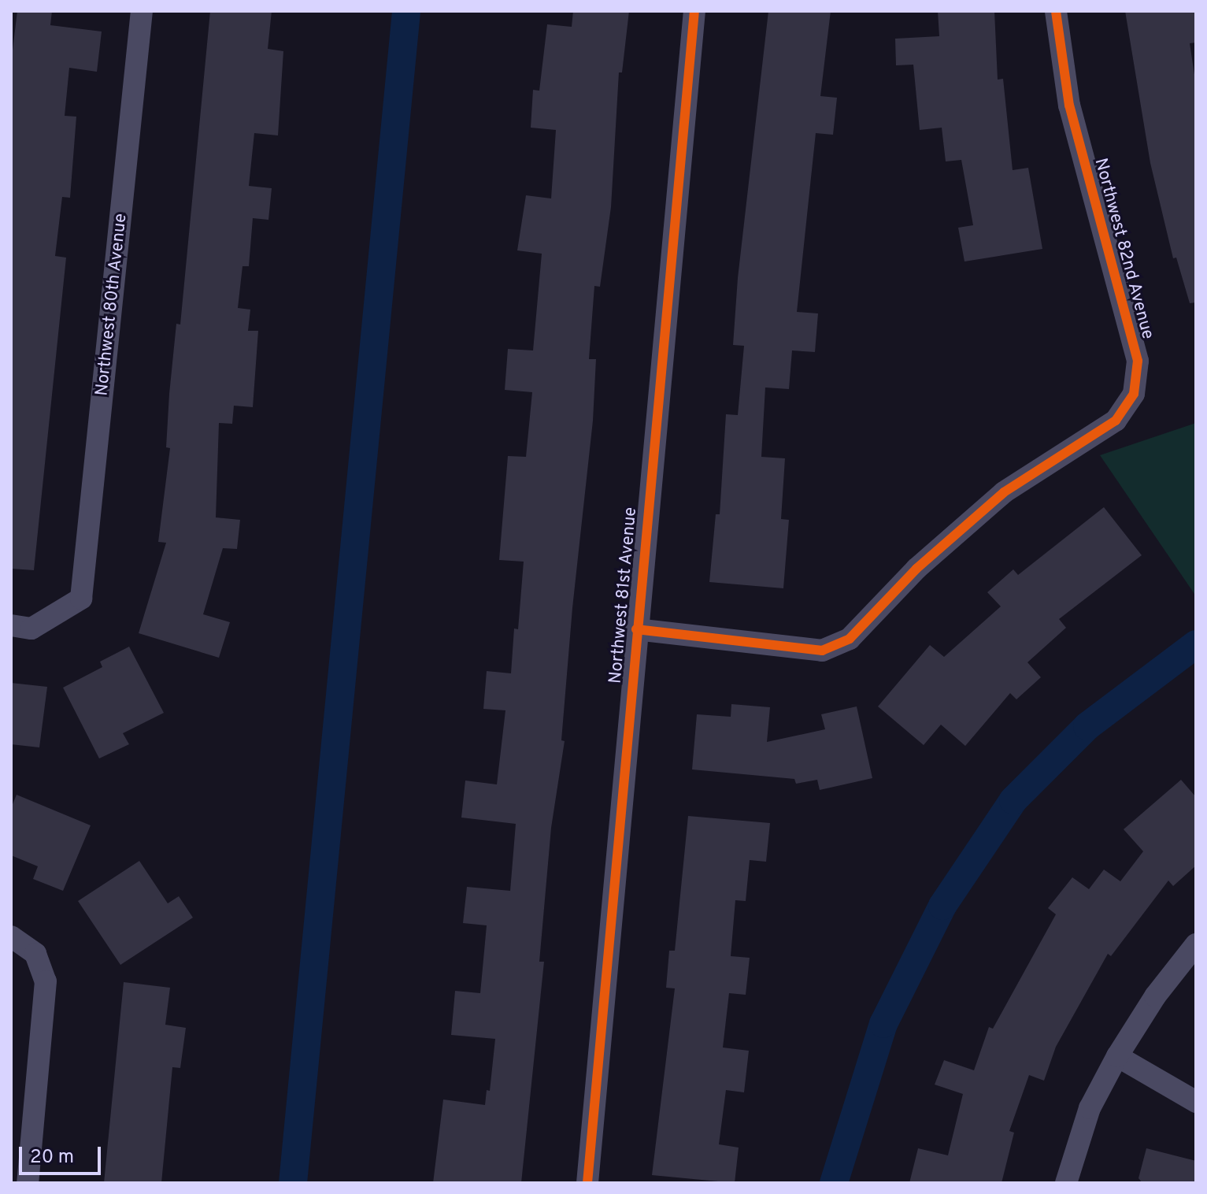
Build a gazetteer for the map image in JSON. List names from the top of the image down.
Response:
{
  "streets": {
    "street": ["Northwest 82nd Avenue", "Northwest 80th Avenue", "Northwest 81st Avenue"]
  },
  "crossings": [
    ["Northwest 82nd Avenue", "Northwest 81st Avenue"]
  ],
  "scale_bar": "20 m"
}
